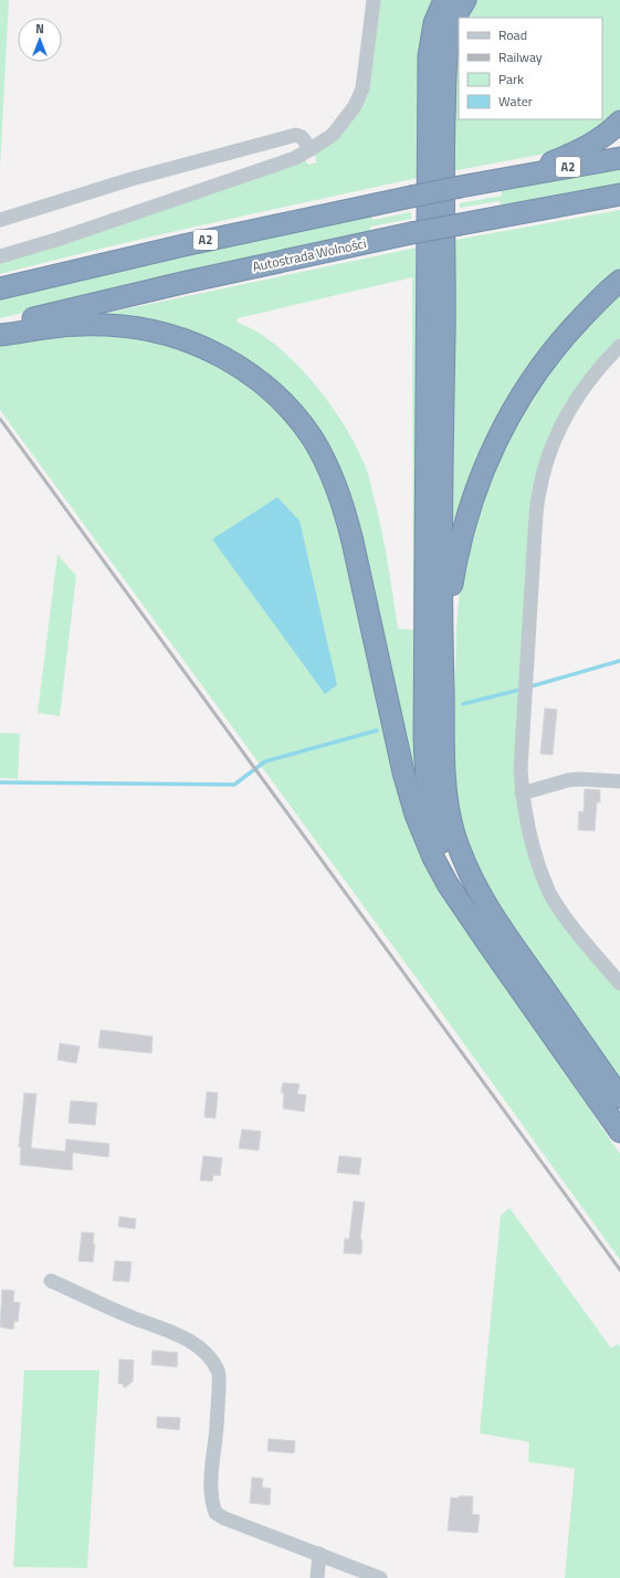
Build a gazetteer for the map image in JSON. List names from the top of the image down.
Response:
{
  "streets": {
    "highway": ["A2", "Autostrada Wolności"]
  },
  "legend": [
    "Road",
    "Railway",
    "Park",
    "Water"
  ],
  "north": "top"
}
